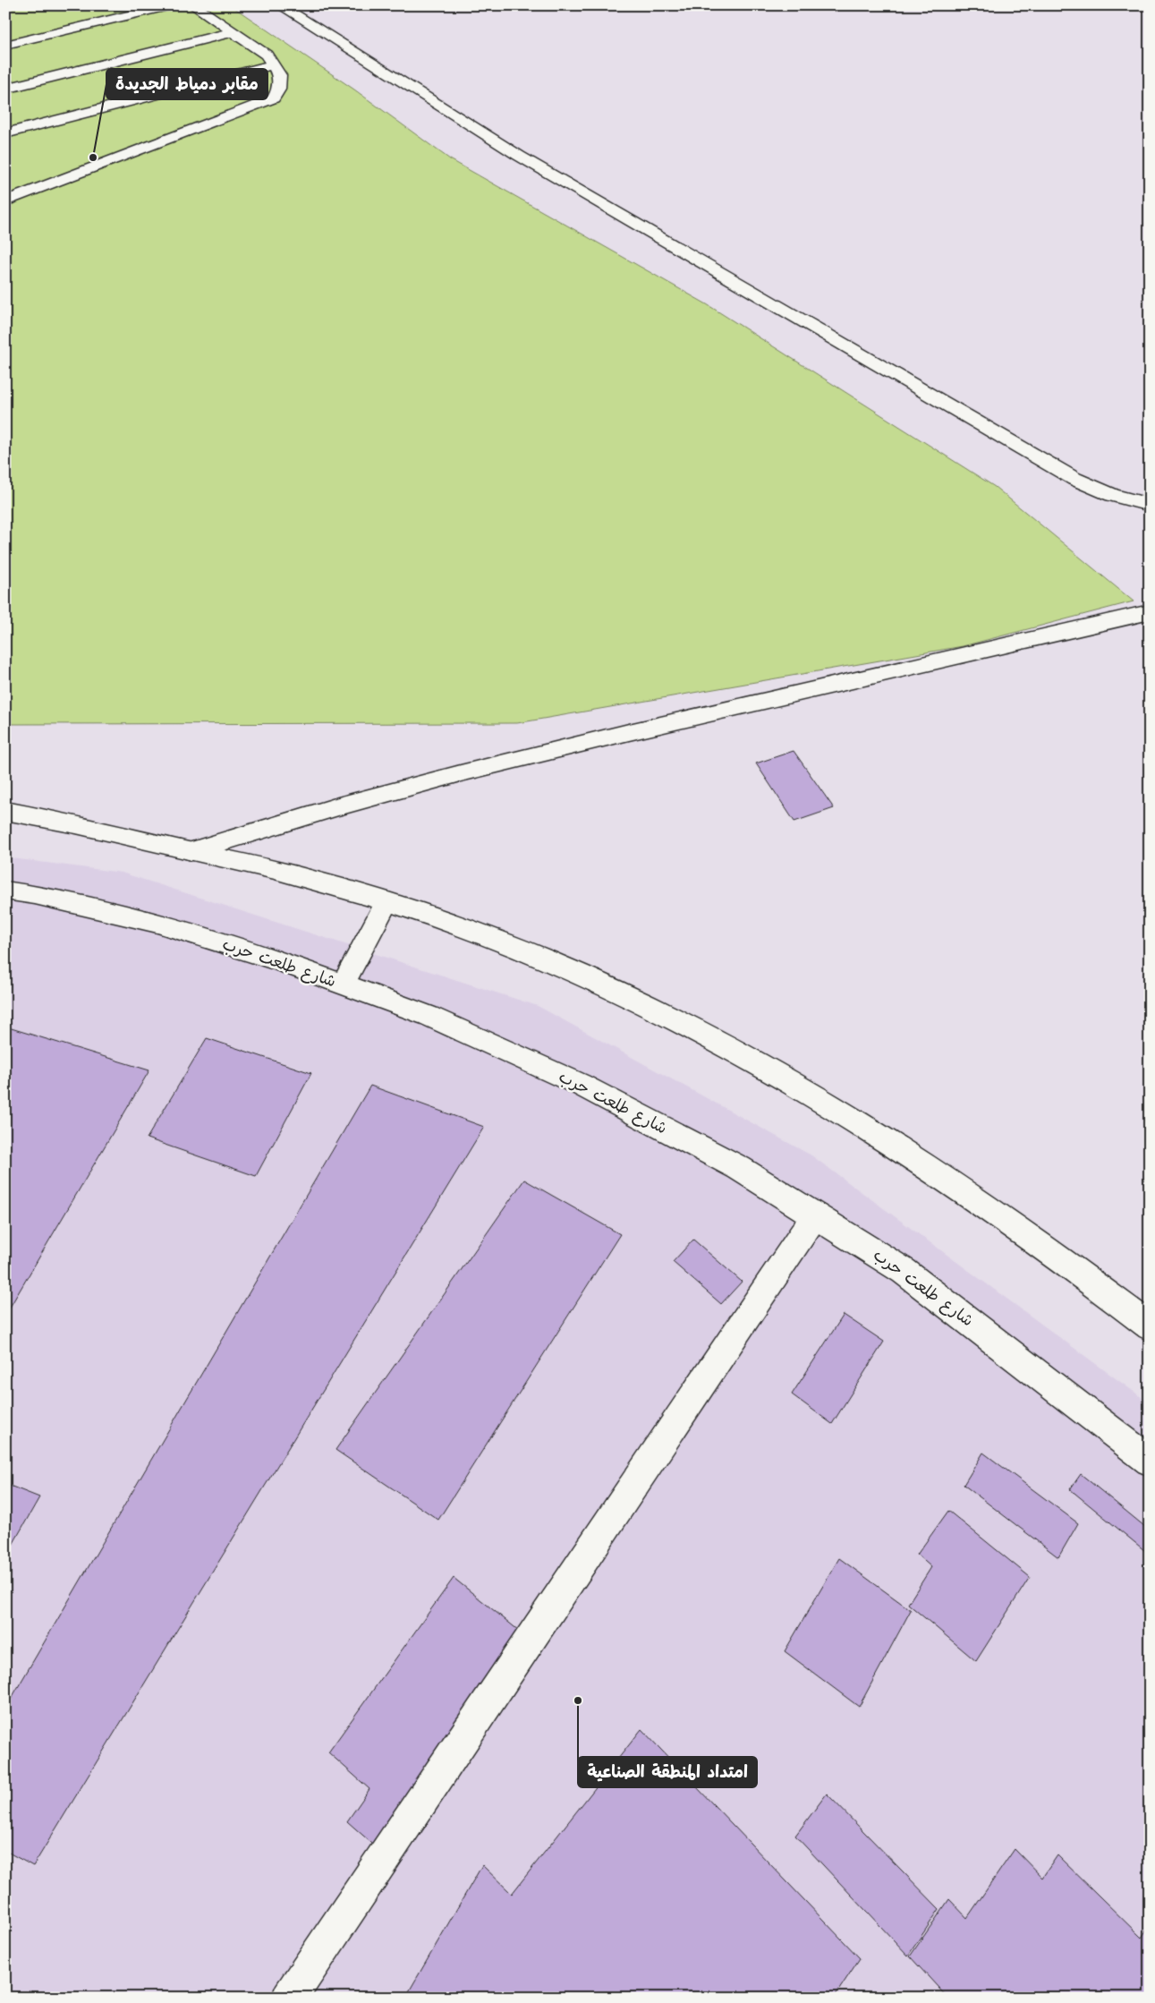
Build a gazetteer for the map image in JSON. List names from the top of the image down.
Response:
{
  "streets": {
    "street": ["شارع طلعت حرب"]
  },
  "places": ["مقابر دمياط الجديدة", "امتداد المنطقة الصناعية"]
}
